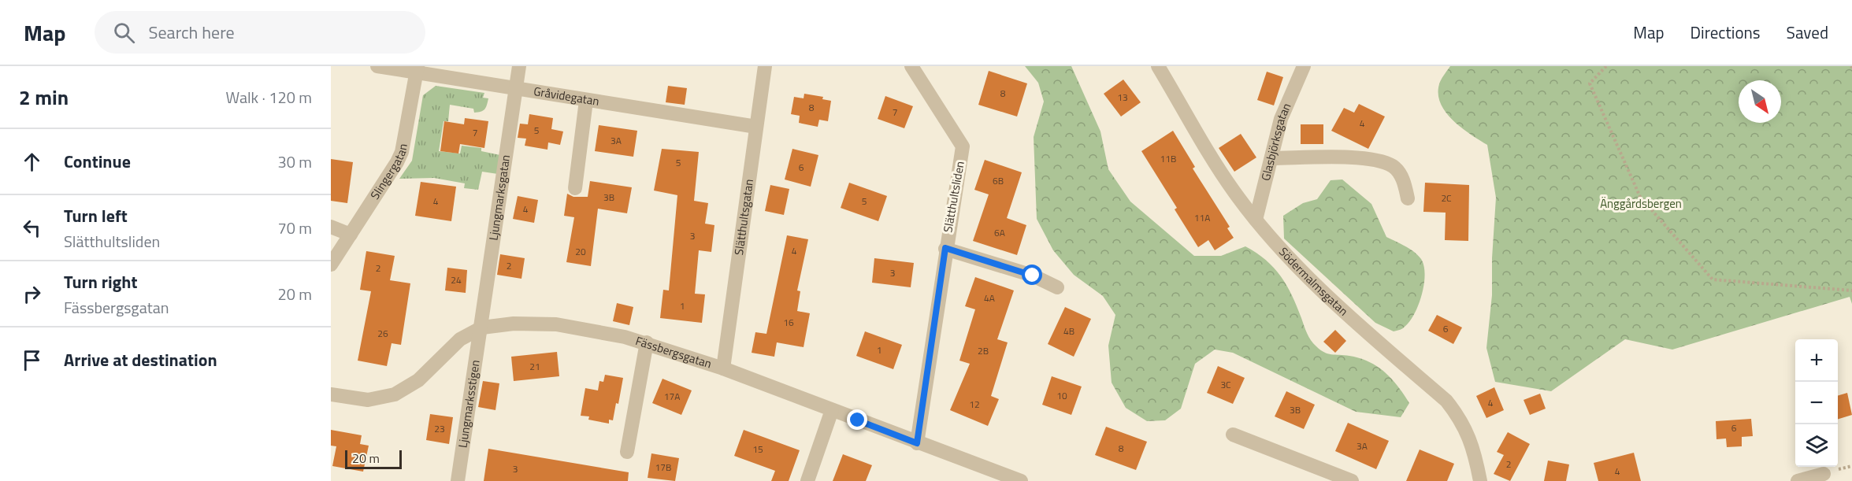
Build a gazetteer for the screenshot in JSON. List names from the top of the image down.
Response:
{
  "streets": {
    "street": [
      "Gråvidegatan",
      "Glasbjörksgatan",
      "Slingergatan",
      "Ljungmarksgatan",
      "Slätthultsliden",
      "Slätthultsgatan",
      "Södermalmsgatan",
      "Fässbergsgatan",
      "Ljungmarksstigen"
    ]
  },
  "crossings": [
    ["Gråvidegatan", "Slingergatan"],
    ["Gråvidegatan", "Ljungmarksgatan"],
    ["Gråvidegatan", "Slätthultsgatan"],
    ["Glasbjörksgatan", "Södermalmsgatan"],
    ["Ljungmarksgatan", "Fässbergsgatan"],
    ["Ljungmarksgatan", "Ljungmarksstigen"],
    ["Slätthultsliden", "Fässbergsgatan"],
    ["Slätthultsgatan", "Fässbergsgatan"],
    ["Fässbergsgatan", "Ljungmarksstigen"]
  ],
  "parks": ["Änggårdsbergen"],
  "house_numbers": [
    "8",
    "13",
    "8",
    "7",
    "4",
    "5",
    "7",
    "3A",
    "11B",
    "5",
    "6",
    "6B",
    "3B",
    "2C",
    "4",
    "5",
    "4",
    "11A",
    "6A",
    "3",
    "4",
    "20",
    "2",
    "2",
    "3",
    "24",
    "4A",
    "1",
    "16",
    "6",
    "4B",
    "26",
    "1",
    "2B",
    "21",
    "3C",
    "10",
    "17A",
    "4",
    "12",
    "3B",
    "6",
    "23",
    "3A",
    "8",
    "15",
    "2",
    "17B",
    "3",
    "4"
  ],
  "scale_bar": "20 m",
  "north": "bottom right",
  "page": {
    "header": "Map",
    "search": "Search here",
    "nav": ["Map", "Directions", "Saved"],
    "heading": ["2 min", "Walk · 120 m"],
    "list": [
      ["Continue", "30 m"],
      ["Turn left", "Slätthultsliden", "70 m"],
      ["Turn right", "Fässbergsgatan", "20 m"],
      "Arrive at destination"
    ],
    "map_buttons": ["+", "−"],
    "scale": "20 m"
  }
}
